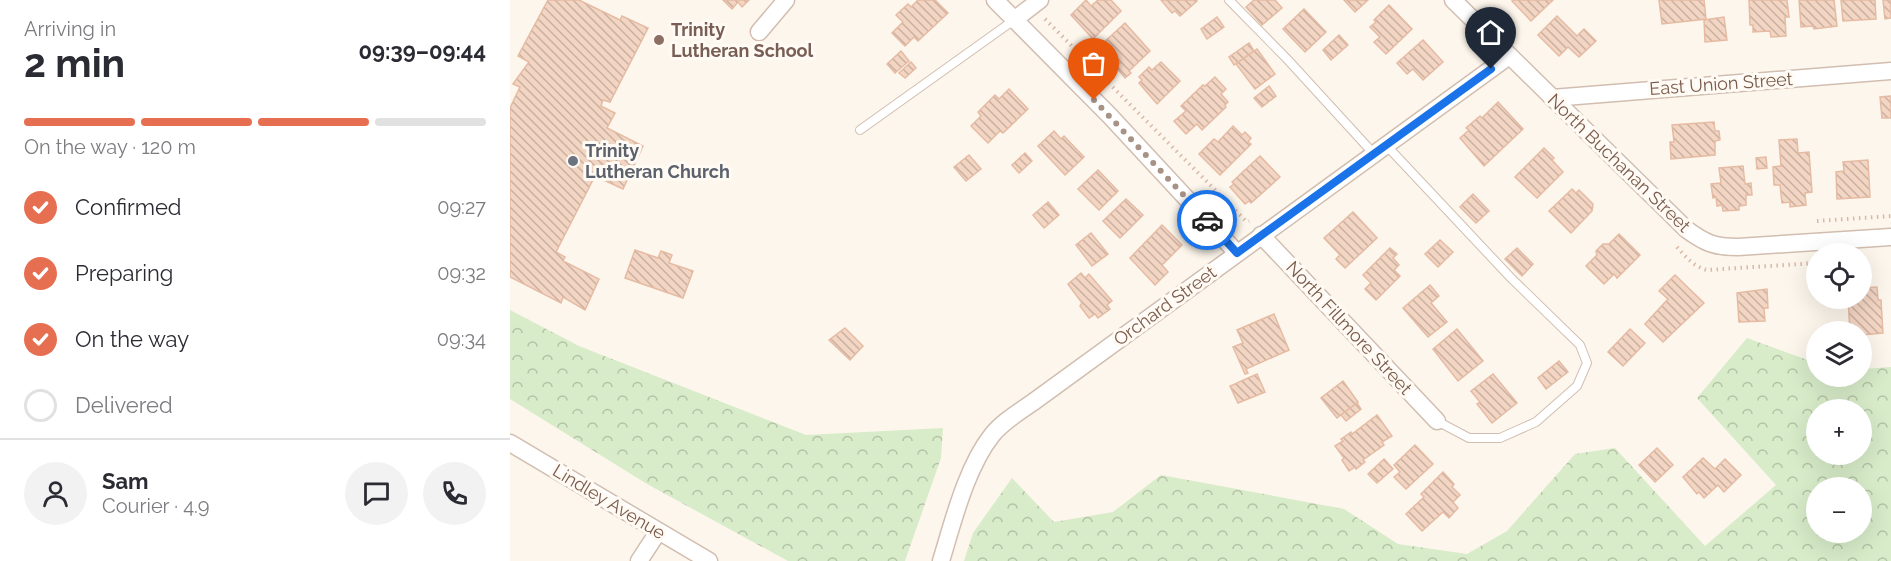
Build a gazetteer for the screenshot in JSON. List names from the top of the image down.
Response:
{
  "streets": {
    "street": [
      "East Union Street",
      "North Buchanan Street",
      "Orchard Street",
      "North Fillmore Street",
      "Lindley Avenue"
    ]
  },
  "crossings": [
    ["East Union Street", "North Buchanan Street"],
    ["North Buchanan Street", "Orchard Street"],
    ["Orchard Street", "North Fillmore Street"]
  ],
  "places": ["Trinity Lutheran School", "Trinity Lutheran Church"],
  "page": {
    "heading": ["2 min", "Arriving in", "09:39–09:44"],
    "panel": ["Sam", "Courier · 4.9"],
    "bar": "On the way · 120 m",
    "list": [
      ["Confirmed", "09:27"],
      ["Preparing", "09:32"],
      ["On the way", "09:34"],
      "Delivered"
    ],
    "map_buttons": ["+", "−"]
  }
}
